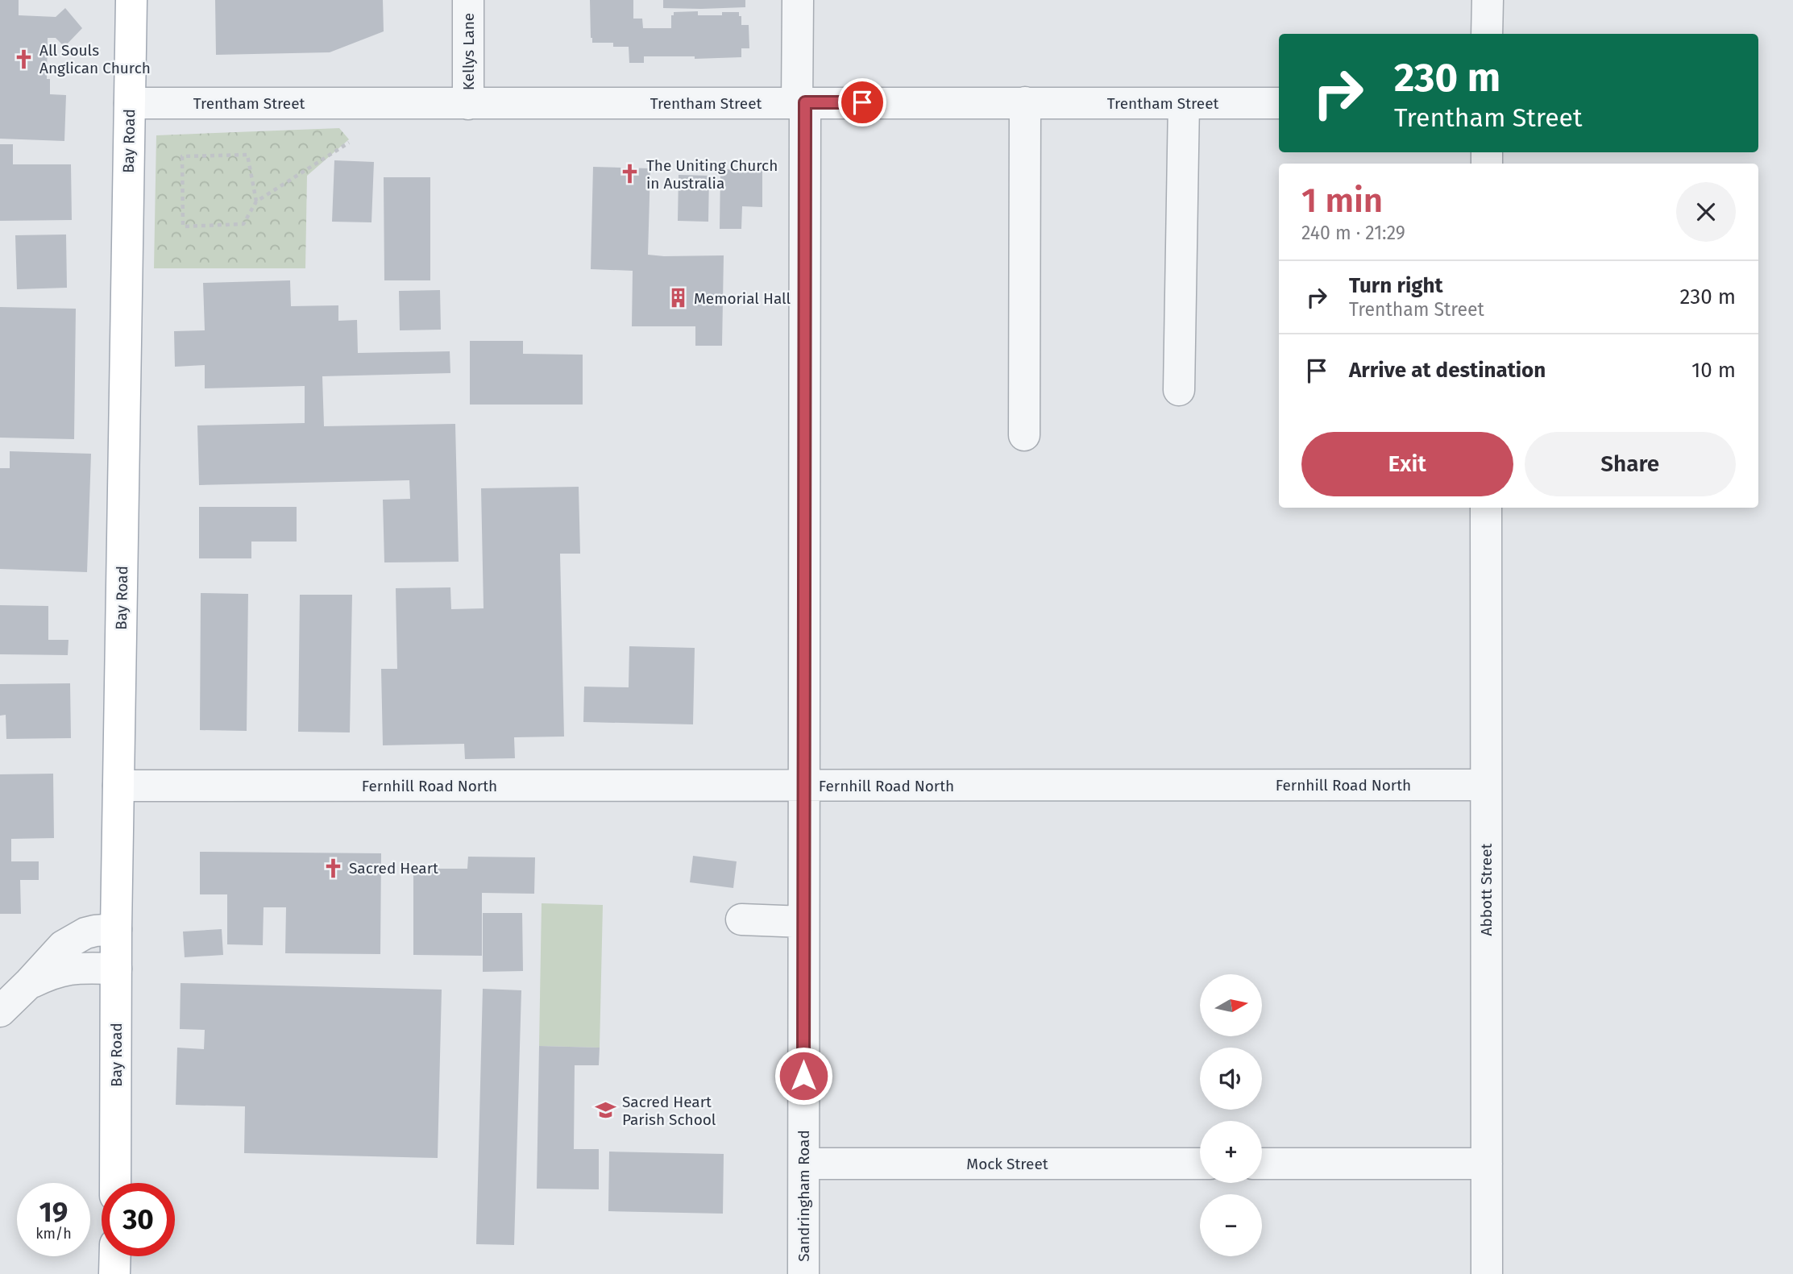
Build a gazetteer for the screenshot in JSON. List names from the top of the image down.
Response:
{
  "streets": {
    "main road": ["Bay Road"],
    "street": [
      "Kellys Lane",
      "Trentham Street",
      "Fernhill Road North",
      "Abbott Street",
      "Mock Street",
      "Sandringham Road"
    ]
  },
  "crossings": [
    ["Kellys Lane", "Trentham Street"],
    ["Trentham Street", "Bay Road"],
    ["Trentham Street", "Sandringham Road"],
    ["Bay Road", "Fernhill Road North"],
    ["Fernhill Road North", "Abbott Street"],
    ["Fernhill Road North", "Sandringham Road"],
    ["Mock Street", "Sandringham Road"]
  ],
  "places": {
    "church": ["All Souls Anglican Church", "The Uniting Church in Australia", "Sacred Heart"],
    "building": ["Memorial Hall"],
    "school or university": ["Sacred Heart Parish School"]
  },
  "north": "right",
  "page": {
    "turn": ["230 m", "Trentham Street"],
    "heading": ["1 min", "240 m · 21:29"],
    "list": [
      {
        "name": "Turn right",
        "note": "Trentham Street",
        "value": "230 m"
      },
      {
        "name": "Arrive at destination",
        "value": "10 m"
      }
    ],
    "buttons": ["Exit", "Share"],
    "map_buttons": ["+", "−"],
    "speed": "19 km/h",
    "limit": "30"
  }
}
